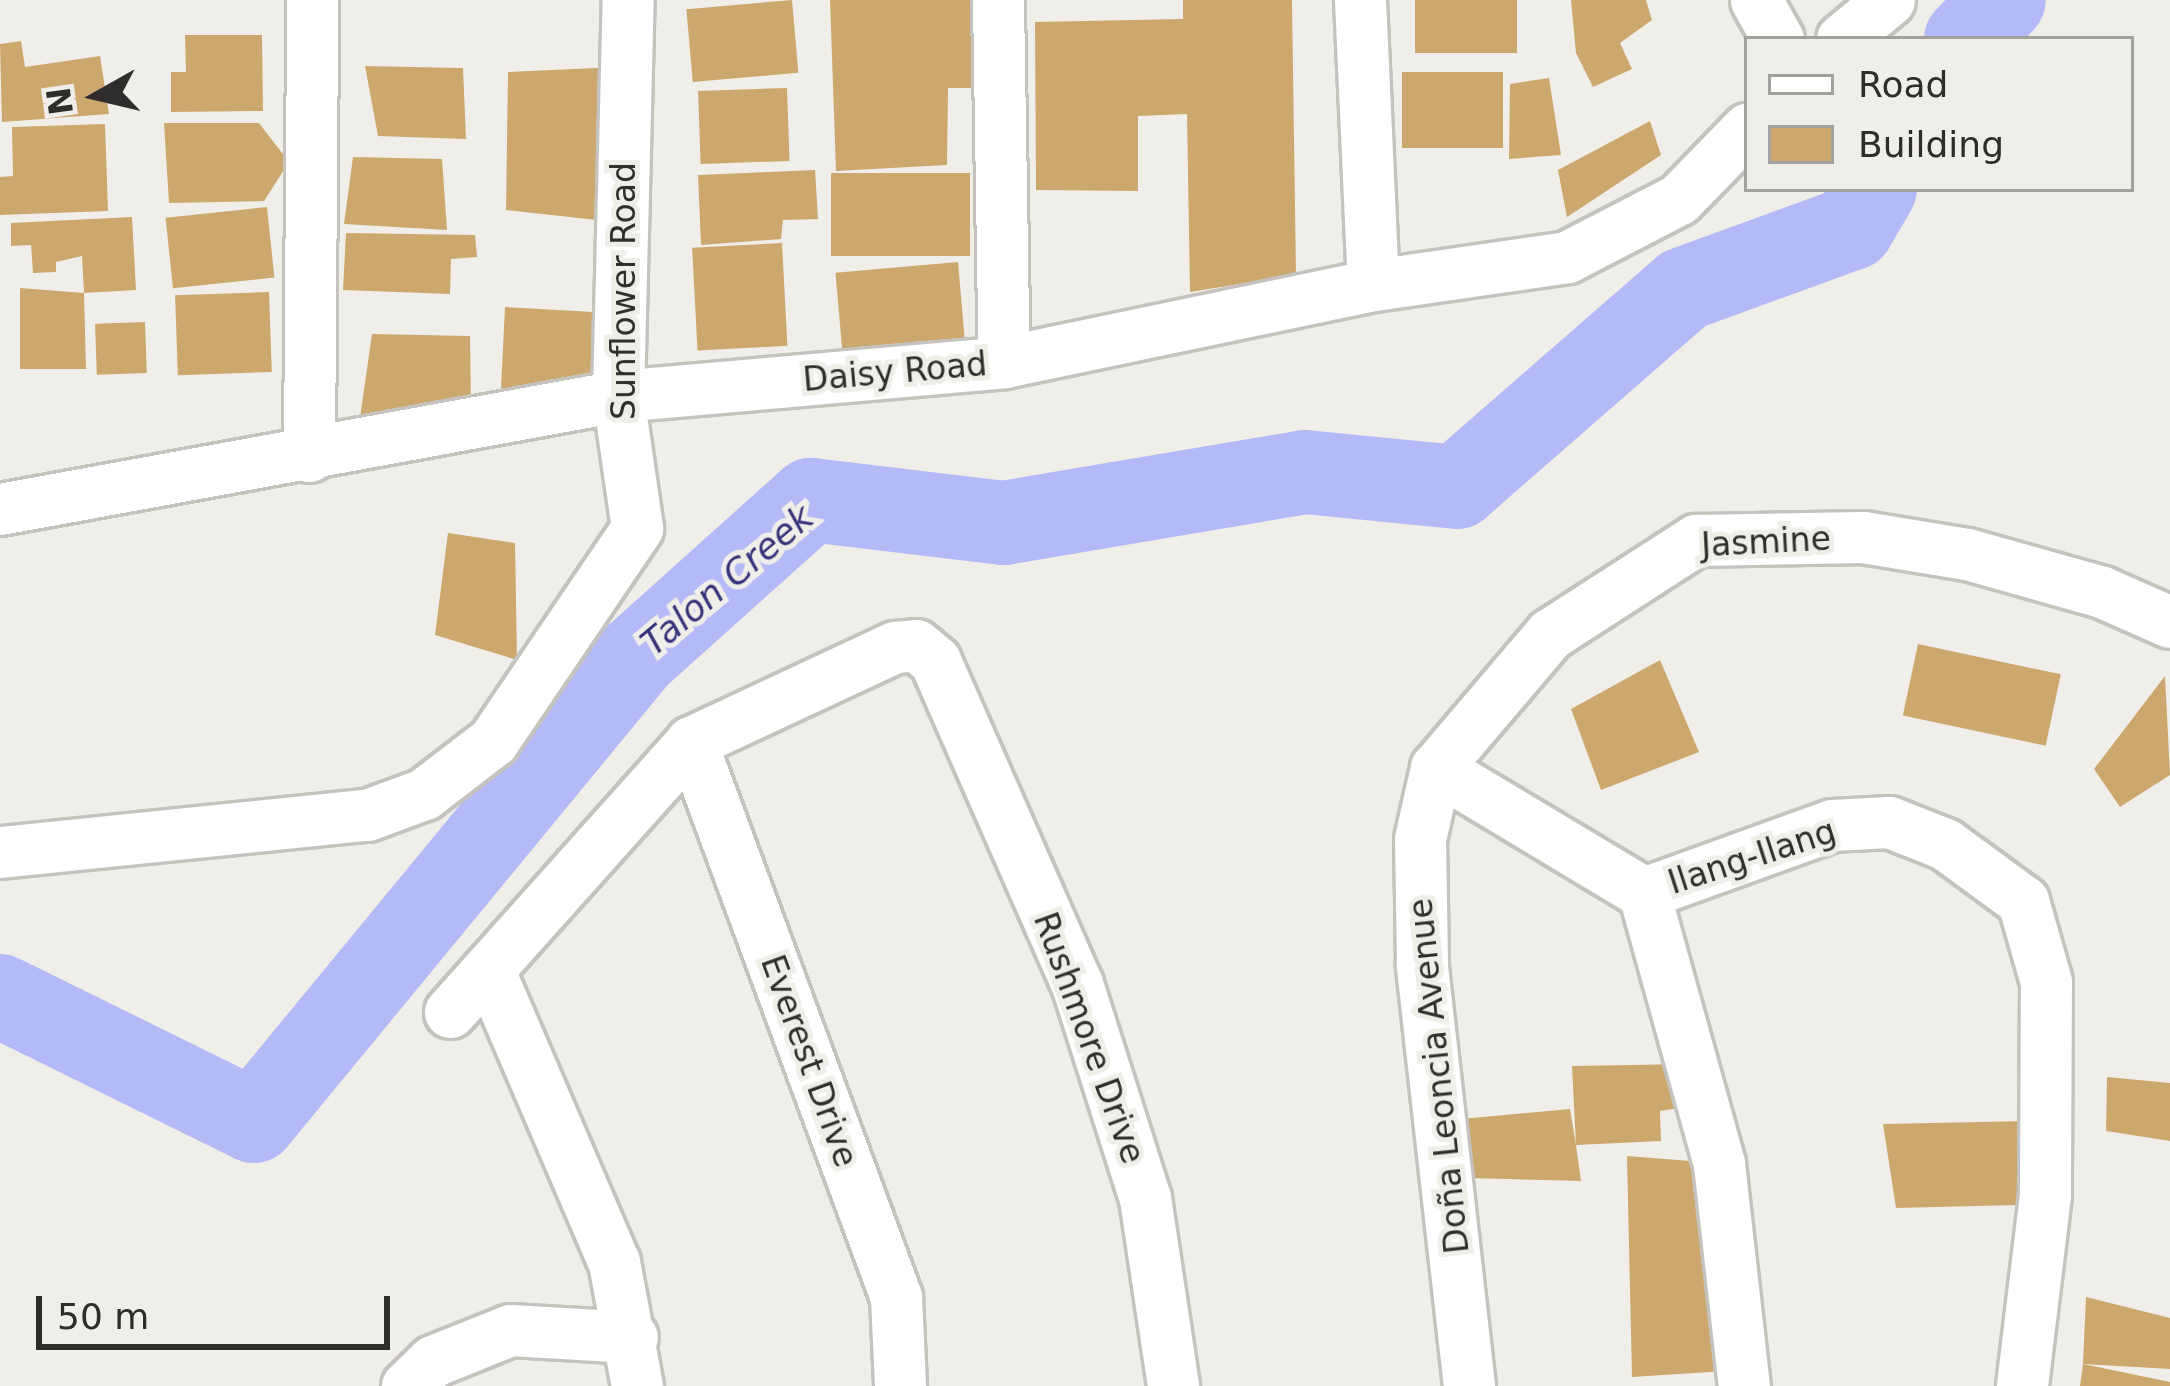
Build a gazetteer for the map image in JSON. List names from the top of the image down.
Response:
{
  "streets": {
    "street": [
      "Sunflower Road",
      "Daisy Road",
      "Jasmine",
      "Ilang-Ilang",
      "Rushmore Drive",
      "Everest Drive",
      "Doña Leoncia Avenue"
    ]
  },
  "crossings": [
    ["Sunflower Road", "Daisy Road"],
    ["Jasmine", "Ilang-Ilang"],
    ["Jasmine", "Doña Leoncia Avenue"],
    ["Ilang-Ilang", "Doña Leoncia Avenue"],
    ["Rushmore Drive", "Everest Drive"]
  ],
  "water": ["Talon Creek"],
  "legend": ["Road", "Building"],
  "scale_bar": "50 m",
  "north": "left"
}
